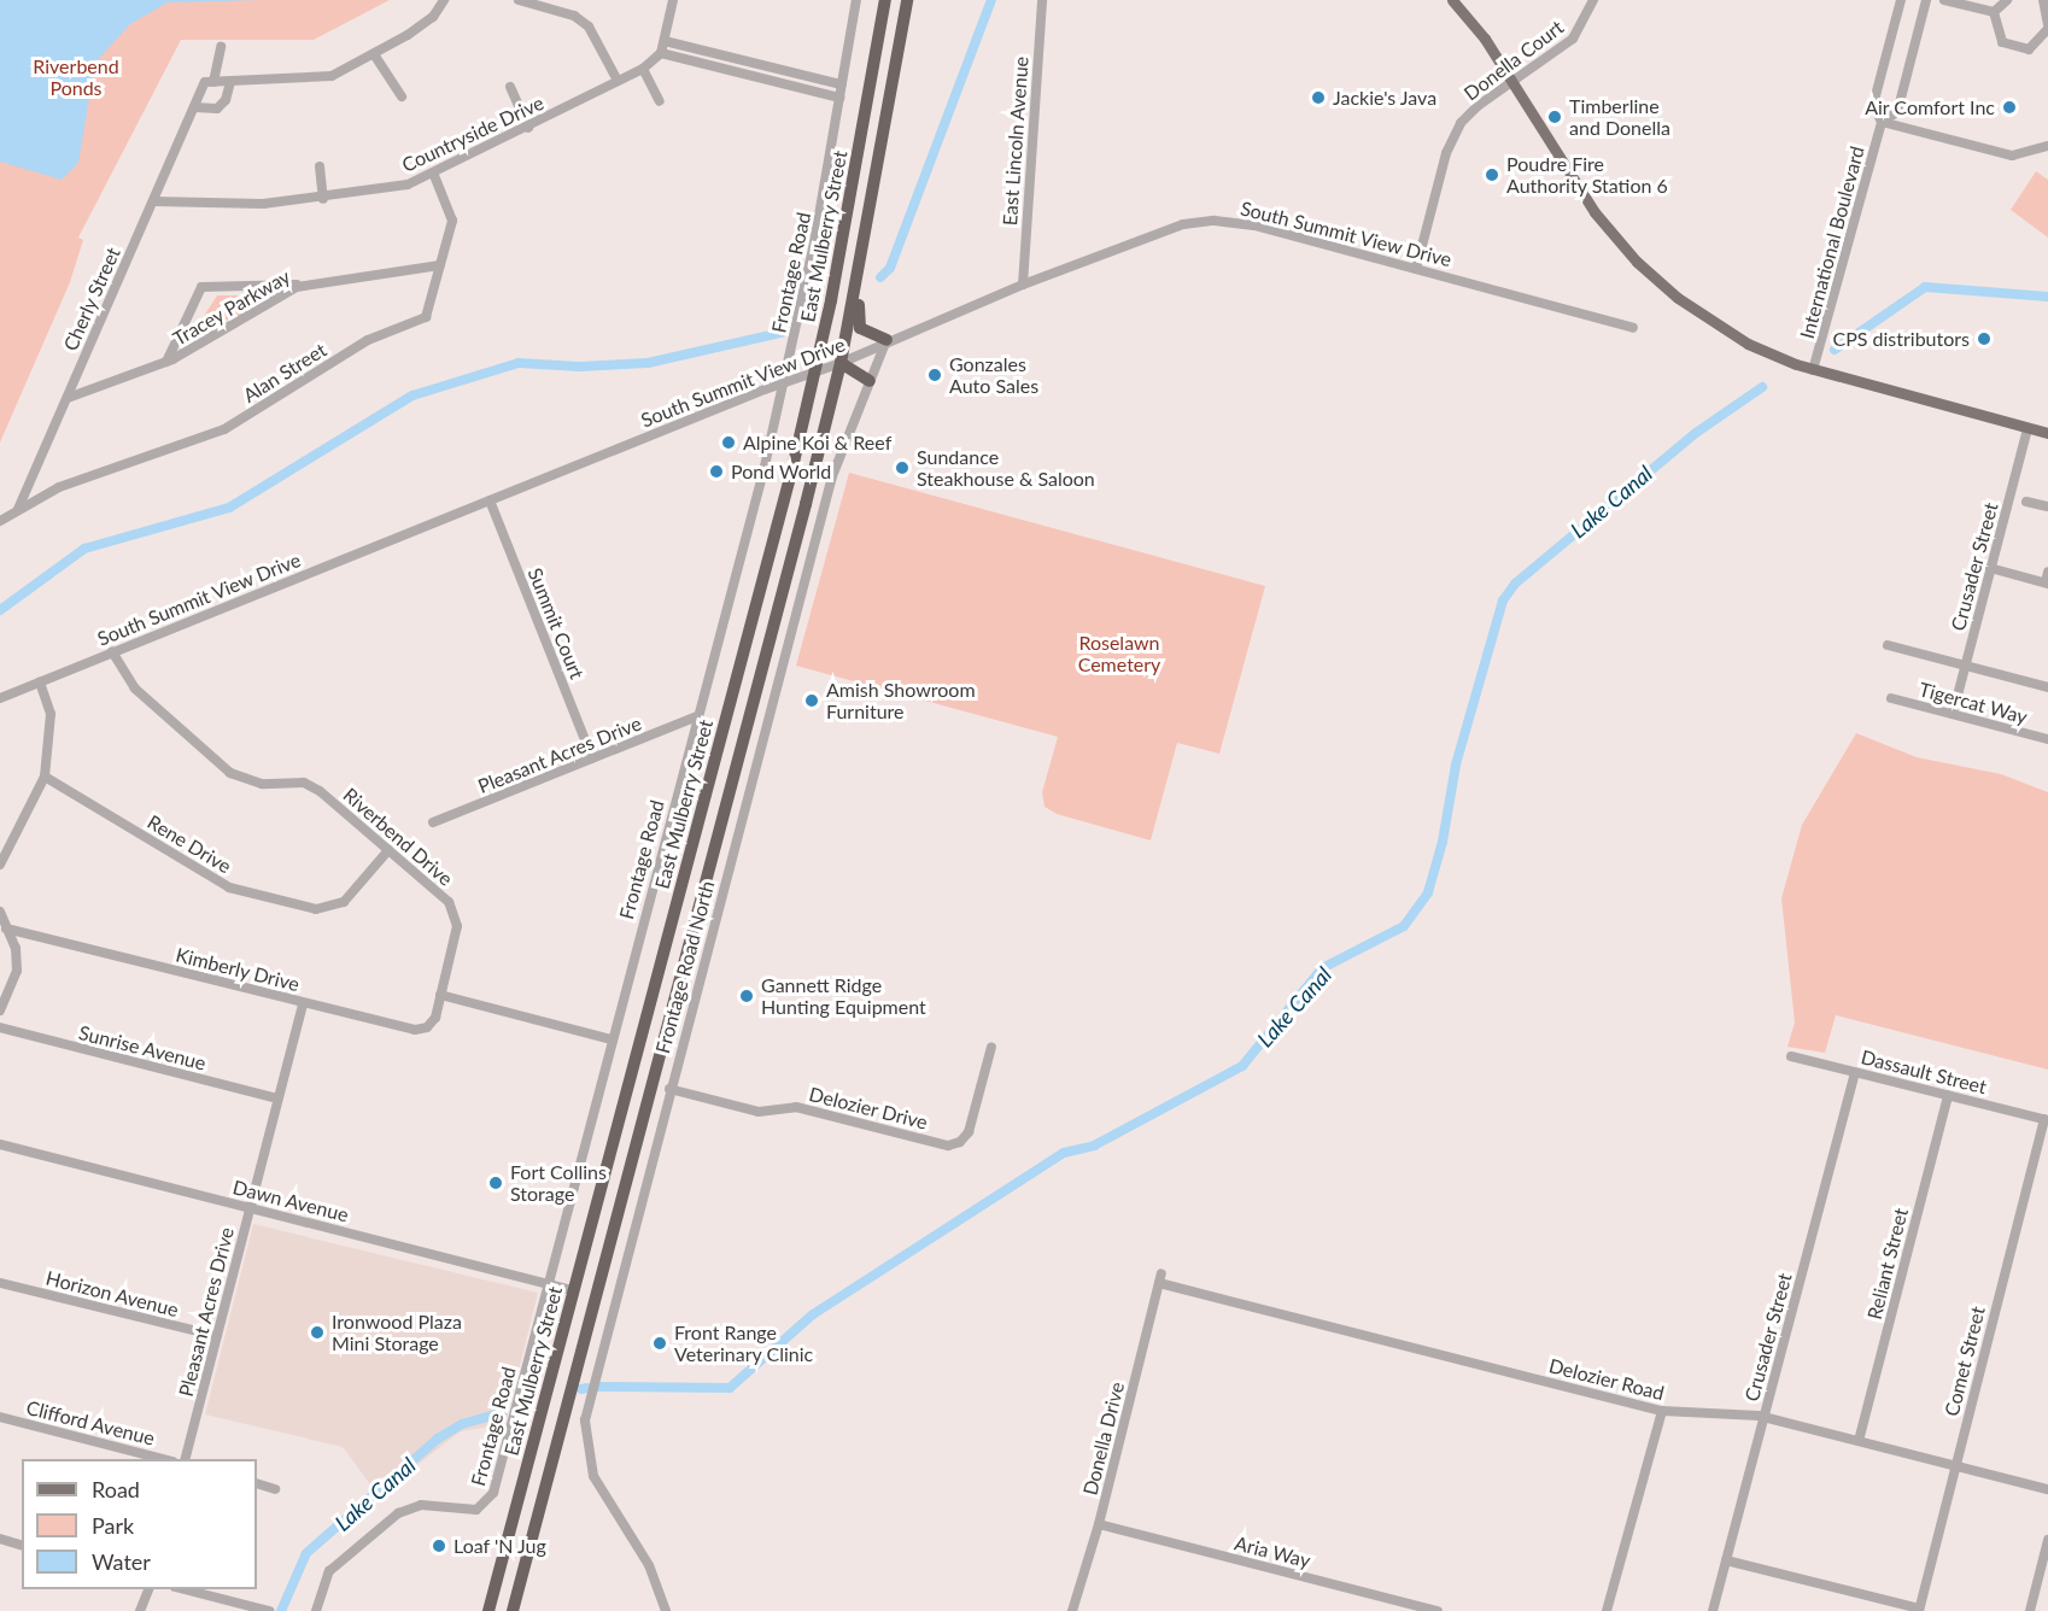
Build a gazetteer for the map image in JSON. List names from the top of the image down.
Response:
{
  "streets": {
    "highway": ["East Mulberry Street"],
    "street": [
      "Donella Court",
      "Countryside Drive",
      "East Lincoln Avenue",
      "South Summit View Drive",
      "International Boulevard",
      "Frontage Road",
      "Cherly Street",
      "Tracey Parkway",
      "Alan Street",
      "Crusader Street",
      "Summit Court",
      "Tigercat Way",
      "Pleasant Acres Drive",
      "Riverbend Drive",
      "Rene Drive",
      "Frontage Road North",
      "Kimberly Drive",
      "Sunrise Avenue",
      "Dassault Street",
      "Delozier Drive",
      "Dawn Avenue",
      "Reliant Street",
      "Horizon Avenue",
      "Comet Street",
      "Delozier Road",
      "Clifford Avenue",
      "Donella Drive",
      "Aria Way"
    ]
  },
  "crossings": [
    ["Donella Court", "South Summit View Drive"],
    ["Countryside Drive", "Cherly Street"],
    ["Countryside Drive", "Alan Street"],
    ["East Lincoln Avenue", "South Summit View Drive"],
    ["South Summit View Drive", "East Mulberry Street"],
    ["South Summit View Drive", "Frontage Road"],
    ["South Summit View Drive", "Summit Court"],
    ["South Summit View Drive", "Riverbend Drive"],
    ["South Summit View Drive", "Frontage Road North"],
    ["East Mulberry Street", "Dawn Avenue"],
    ["Frontage Road", "Pleasant Acres Drive"],
    ["Frontage Road", "Dawn Avenue"],
    ["Cherly Street", "Tracey Parkway"],
    ["Cherly Street", "Alan Street"],
    ["Tracey Parkway", "Alan Street"],
    ["Crusader Street", "Tigercat Way"],
    ["Crusader Street", "Dassault Street"],
    ["Crusader Street", "Delozier Road"],
    ["Summit Court", "Pleasant Acres Drive"],
    ["Pleasant Acres Drive", "Kimberly Drive"],
    ["Pleasant Acres Drive", "Sunrise Avenue"],
    ["Pleasant Acres Drive", "Dawn Avenue"],
    ["Pleasant Acres Drive", "Horizon Avenue"],
    ["Riverbend Drive", "Rene Drive"],
    ["Riverbend Drive", "Kimberly Drive"],
    ["Frontage Road North", "Delozier Drive"],
    ["Dassault Street", "Reliant Street"],
    ["Dassault Street", "Comet Street"],
    ["Reliant Street", "Delozier Road"],
    ["Comet Street", "Delozier Road"],
    ["Delozier Road", "Donella Drive"],
    ["Donella Drive", "Aria Way"]
  ],
  "water": ["Lake Canal"],
  "parks": ["Riverbend Ponds", "Roselawn Cemetery"],
  "places": [
    "Jackie's Java",
    "Air Comfort Inc",
    "Timberline and Donella",
    "Poudre Fire Authority Station 6",
    "CPS distributors",
    "Gonzales Auto Sales",
    "Alpine Koi & Reef",
    "Sundance Steakhouse & Saloon",
    "Pond World",
    "Amish Showroom Furniture",
    "Gannett Ridge Hunting Equipment",
    "Fort Collins Storage",
    "Ironwood Plaza Mini Storage",
    "Front Range Veterinary Clinic",
    "Loaf 'N Jug"
  ],
  "legend": ["Road", "Park", "Water"]
}
